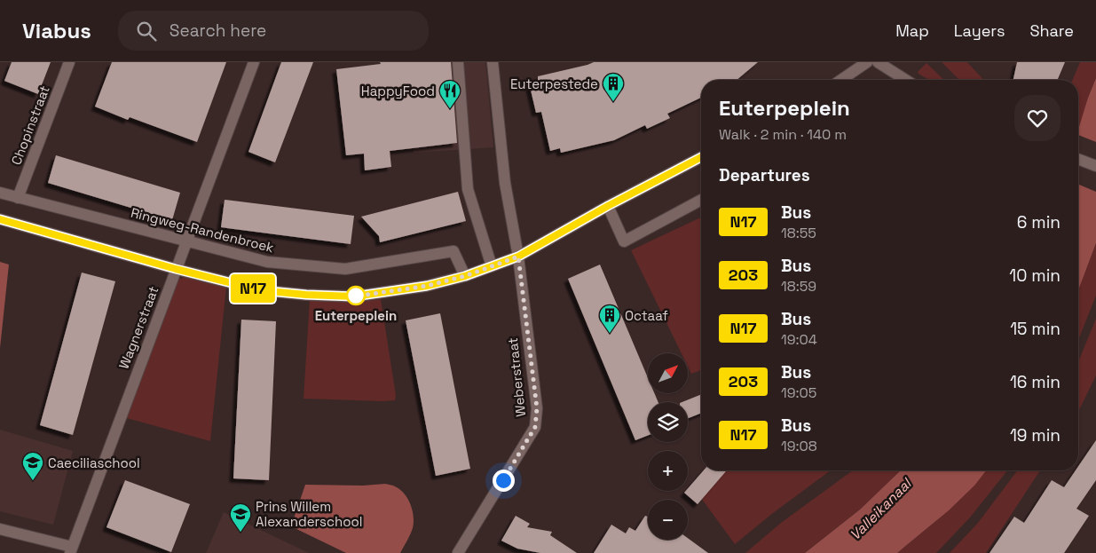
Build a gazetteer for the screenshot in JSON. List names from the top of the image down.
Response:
{
  "streets": {
    "street": [
      "Chopinstraat",
      "Ringweg-Randenbroek",
      "Wagnerstraat",
      "Weberstraat"
    ]
  },
  "crossings": [
    ["Chopinstraat", "Ringweg-Randenbroek"],
    ["Ringweg-Randenbroek", "Wagnerstraat"]
  ],
  "water": ["Valleikanaal"],
  "places": {
    "building": ["Euterpestede", "Octaaf"],
    "restaurant": ["HappyFood"],
    "other": ["Euterpeplein"],
    "school or university": ["Caeciliaschool", "Prins Willem Alexanderschool"]
  },
  "lines": ["bus line N17"],
  "north": "top right",
  "page": {
    "header": "Viabus",
    "search": "Search here",
    "nav": ["Map", "Layers", "Share"],
    "on_map": "N17",
    "heading": [
      ["Euterpeplein", "Walk · 2 min · 140 m"],
      "Departures"
    ],
    "list": [
      {
        "mark": "N17",
        "name": "Bus",
        "note": "18:55",
        "value": "6 min"
      },
      {
        "mark": "203",
        "name": "Bus",
        "note": "18:59",
        "value": "10 min"
      },
      {
        "mark": "N17",
        "name": "Bus",
        "note": "19:04",
        "value": "15 min"
      },
      {
        "mark": "203",
        "name": "Bus",
        "note": "19:05",
        "value": "16 min"
      },
      {
        "mark": "N17",
        "name": "Bus",
        "note": "19:08",
        "value": "19 min"
      }
    ],
    "map_buttons": ["+", "−"]
  }
}
